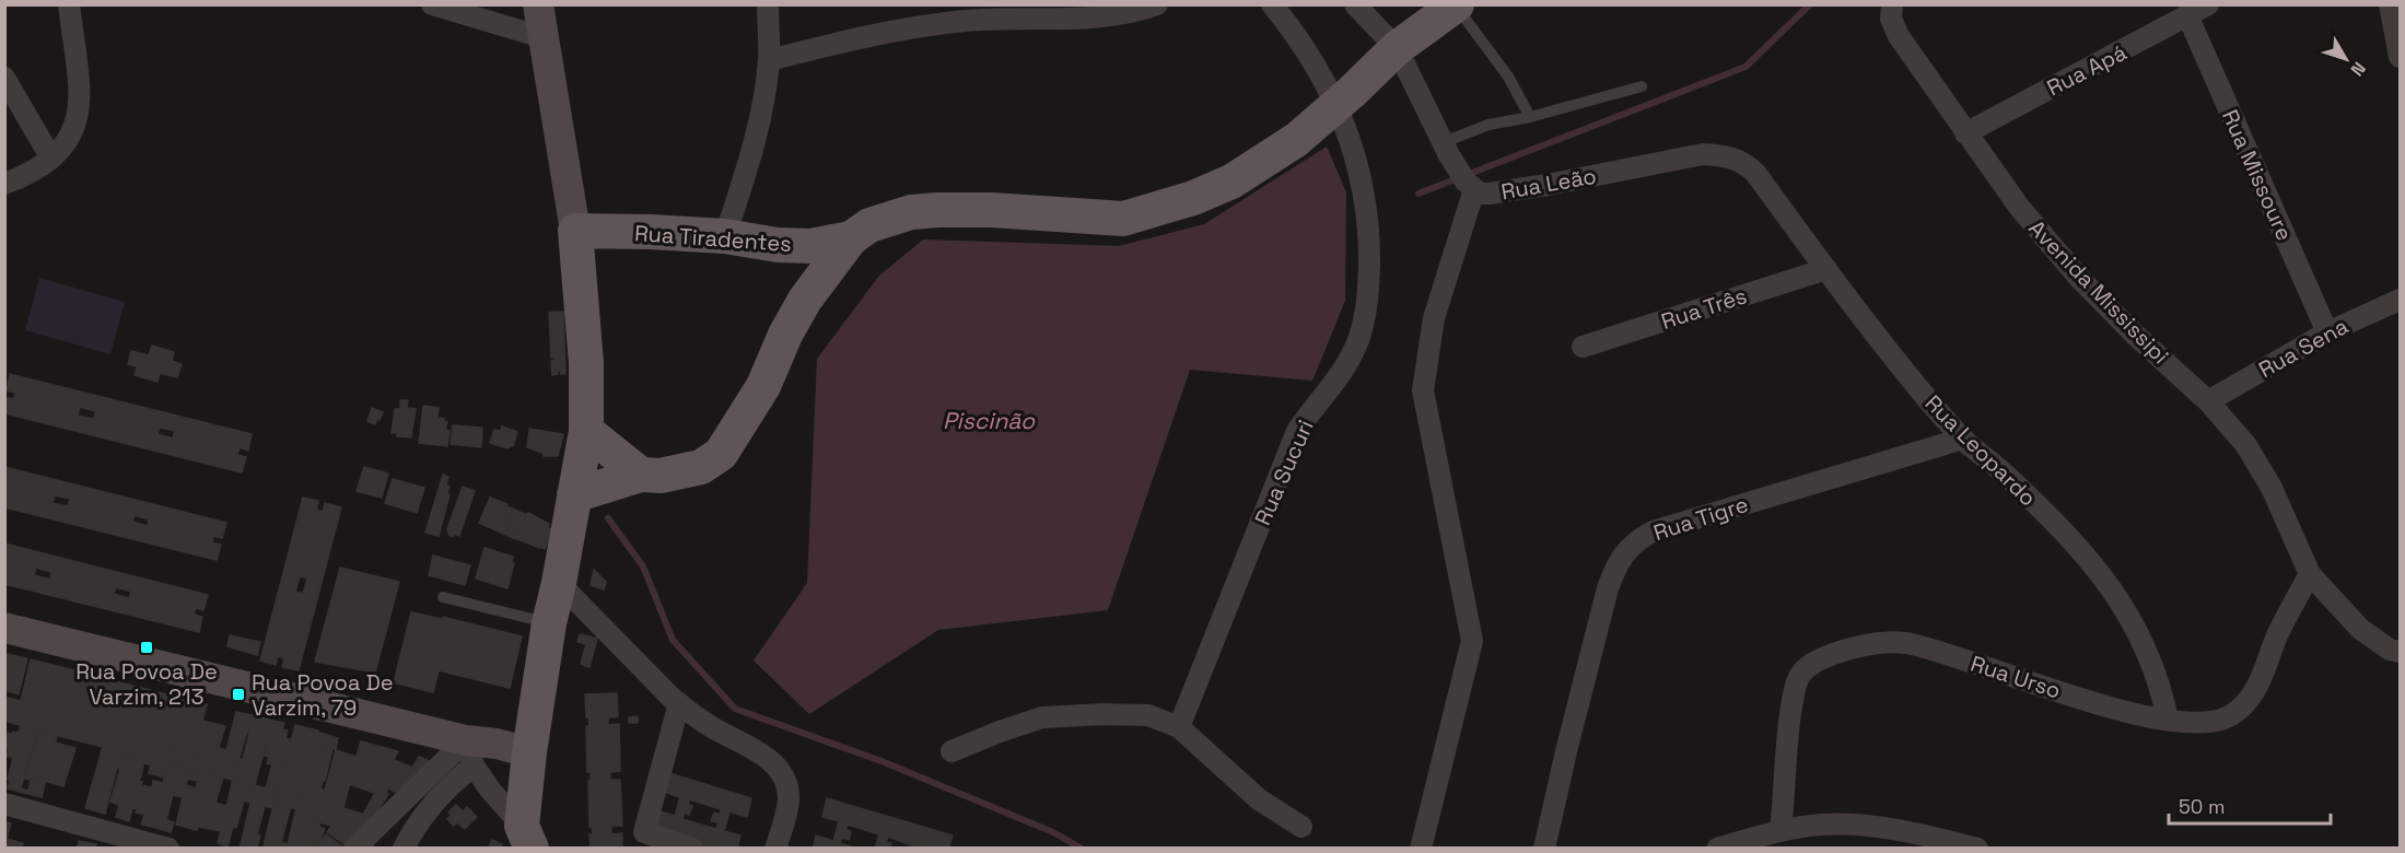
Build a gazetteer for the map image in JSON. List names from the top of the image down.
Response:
{
  "streets": {
    "main road": ["Rua Tiradentes"],
    "street": [
      "Rua Apá",
      "Rua Missoure",
      "Rua Leão",
      "Avenida Mississipi",
      "Rua Três",
      "Rua Sena",
      "Rua Leopardo",
      "Rua Sucuri",
      "Rua Tigre",
      "Rua Urso"
    ]
  },
  "crossings": [
    ["Rua Apá", "Rua Missoure"],
    ["Rua Apá", "Avenida Mississipi"],
    ["Rua Missoure", "Rua Sena"],
    ["Rua Leão", "Rua Leopardo"],
    ["Avenida Mississipi", "Rua Sena"],
    ["Avenida Mississipi", "Rua Urso"],
    ["Rua Três", "Rua Leopardo"],
    ["Rua Leopardo", "Rua Tigre"],
    ["Rua Leopardo", "Rua Urso"]
  ],
  "water": ["Piscinão"],
  "places": {
    "transit": ["Rua Povoa De Varzim, 213", "Rua Povoa De Varzim, 79"]
  },
  "scale_bar": "50 m",
  "north": "bottom right"
}
